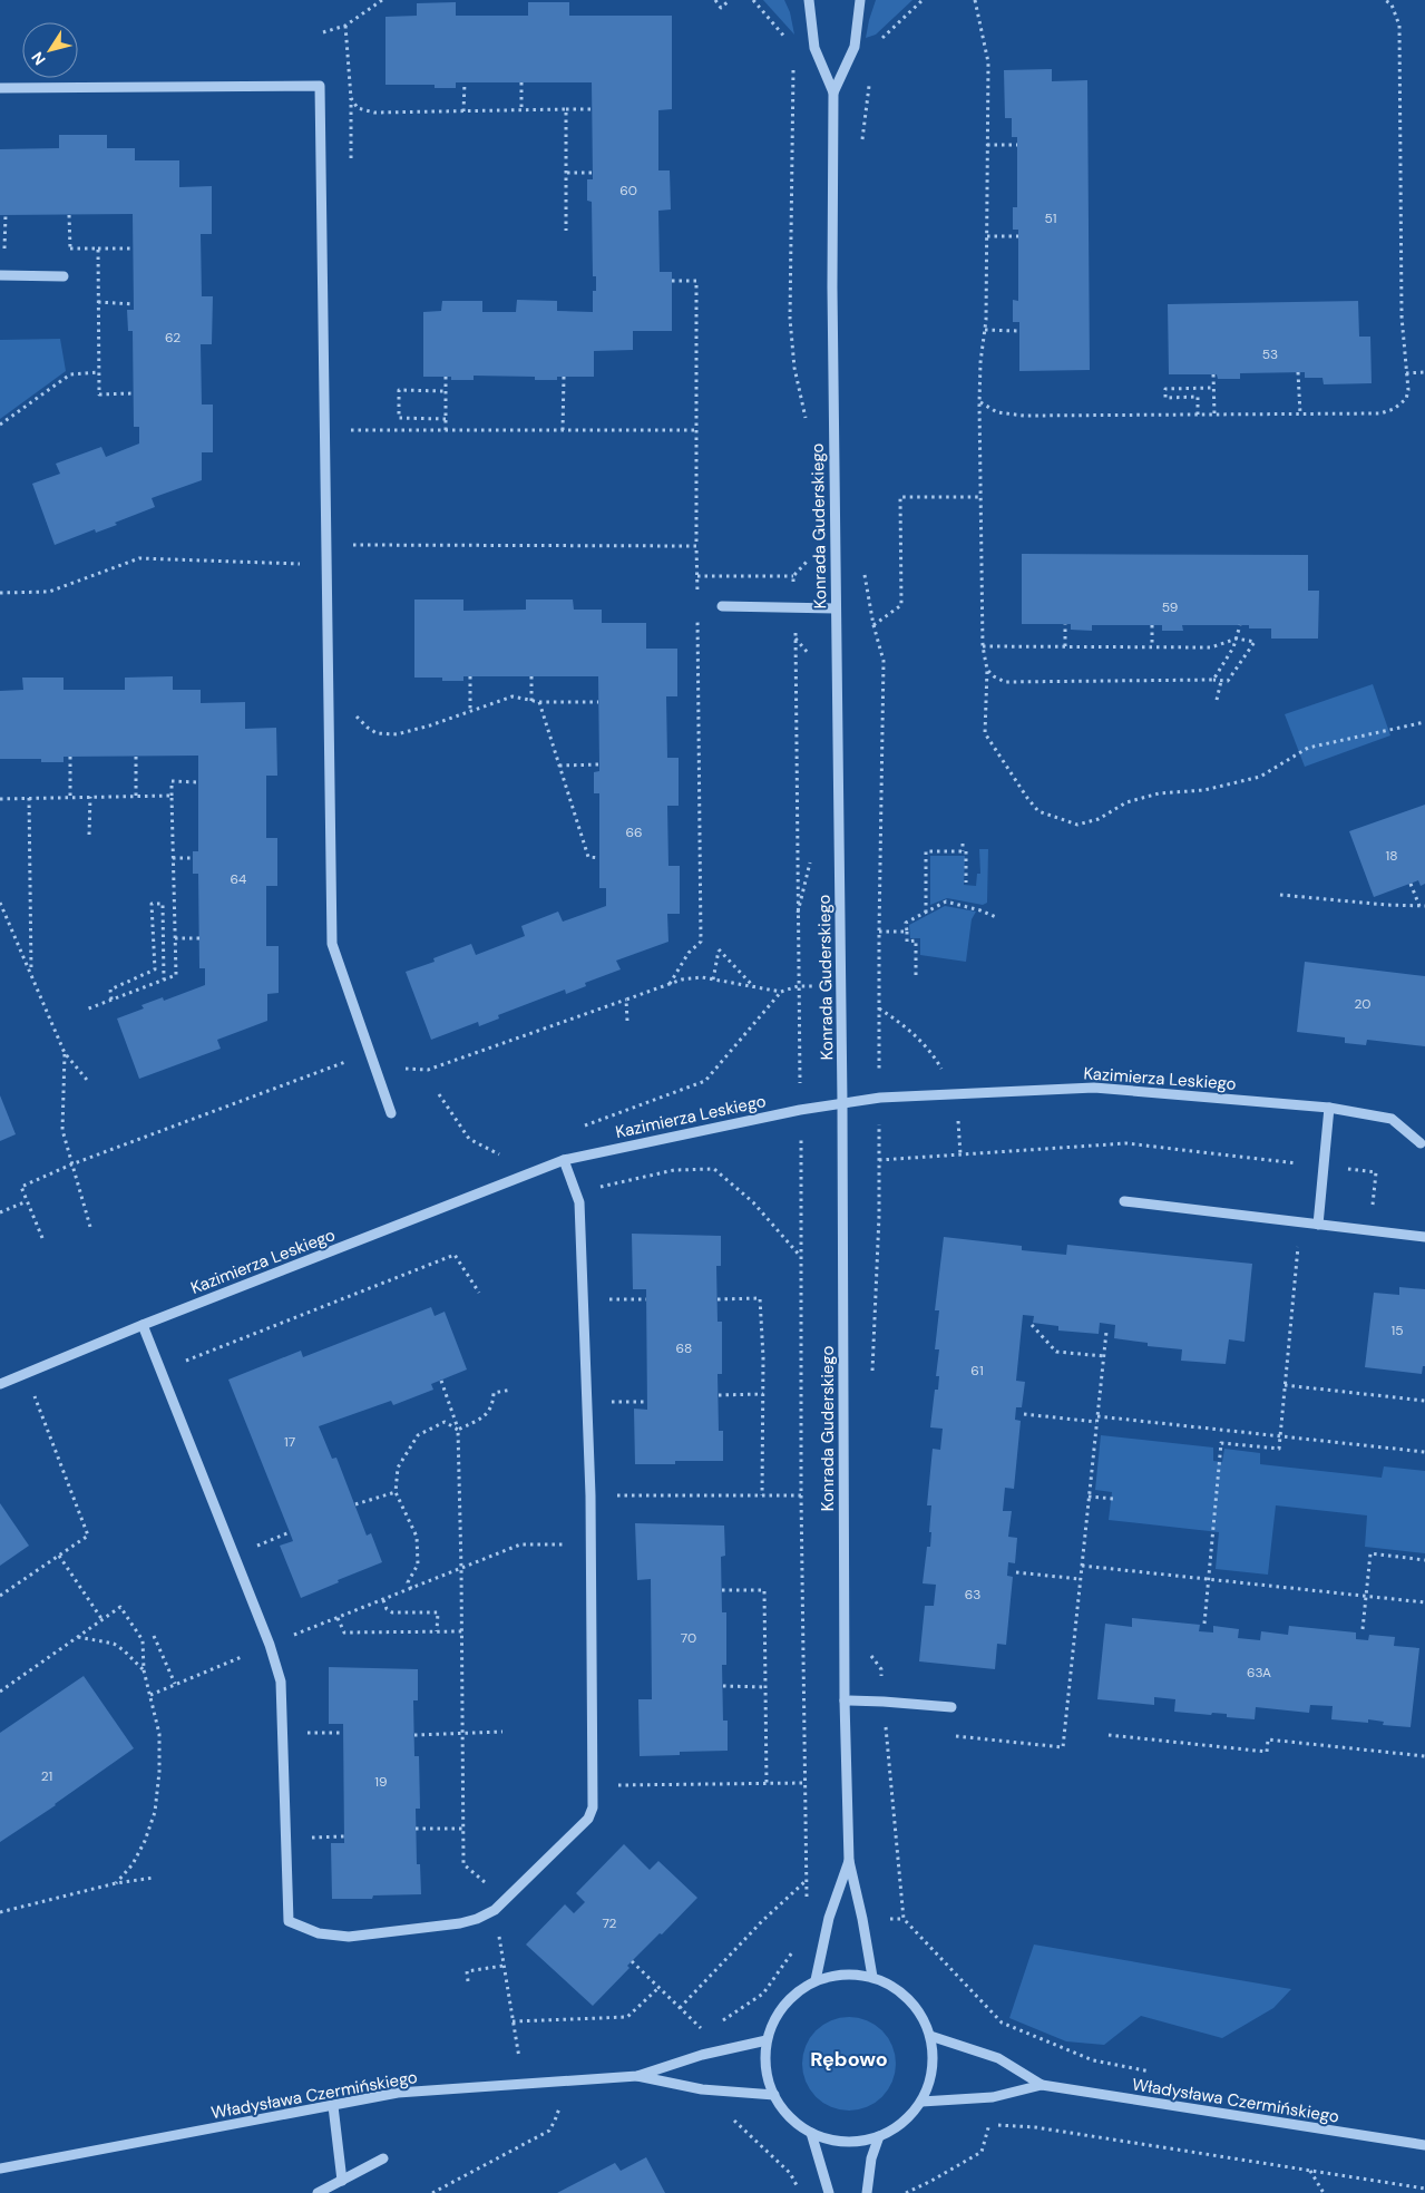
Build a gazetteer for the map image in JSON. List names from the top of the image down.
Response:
{
  "streets": {
    "street": ["Konrada Guderskiego", "Kazimierza Leskiego", "Władysława Czermińskiego"]
  },
  "crossings": [
    ["Konrada Guderskiego", "Kazimierza Leskiego"],
    ["Konrada Guderskiego", "Władysława Czermińskiego"]
  ],
  "districts": ["Rębowo"],
  "house_numbers": [
    "60",
    "51",
    "62",
    "53",
    "59",
    "66",
    "18",
    "64",
    "20",
    "15",
    "68",
    "61",
    "17",
    "63",
    "70",
    "63A",
    "21",
    "19",
    "72"
  ],
  "north": "bottom left"
}
